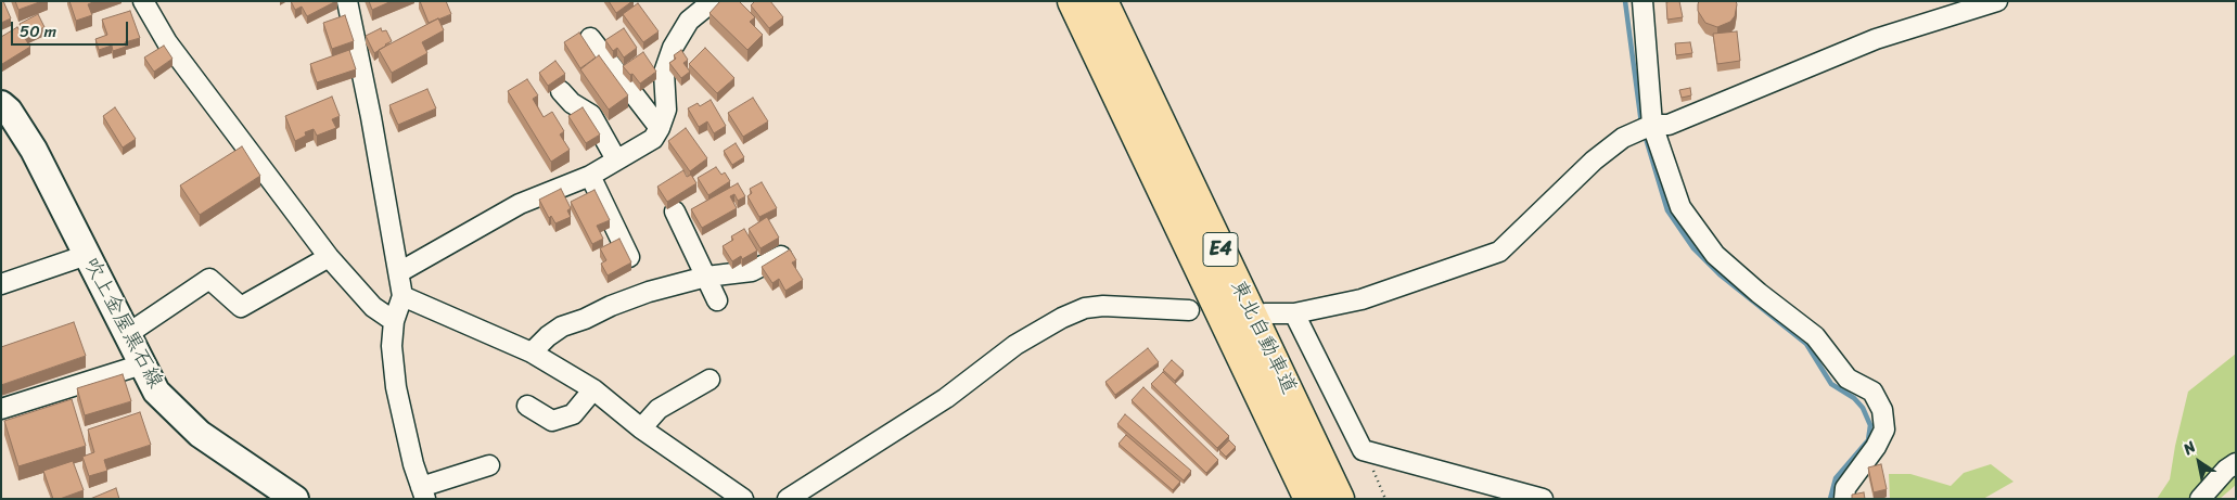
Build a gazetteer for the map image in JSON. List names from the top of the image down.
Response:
{
  "streets": {
    "highway": ["E4", "東北自動車道"],
    "main road": ["吹上金屋黒石線"]
  },
  "scale_bar": "50 m",
  "north": "top left"
}
